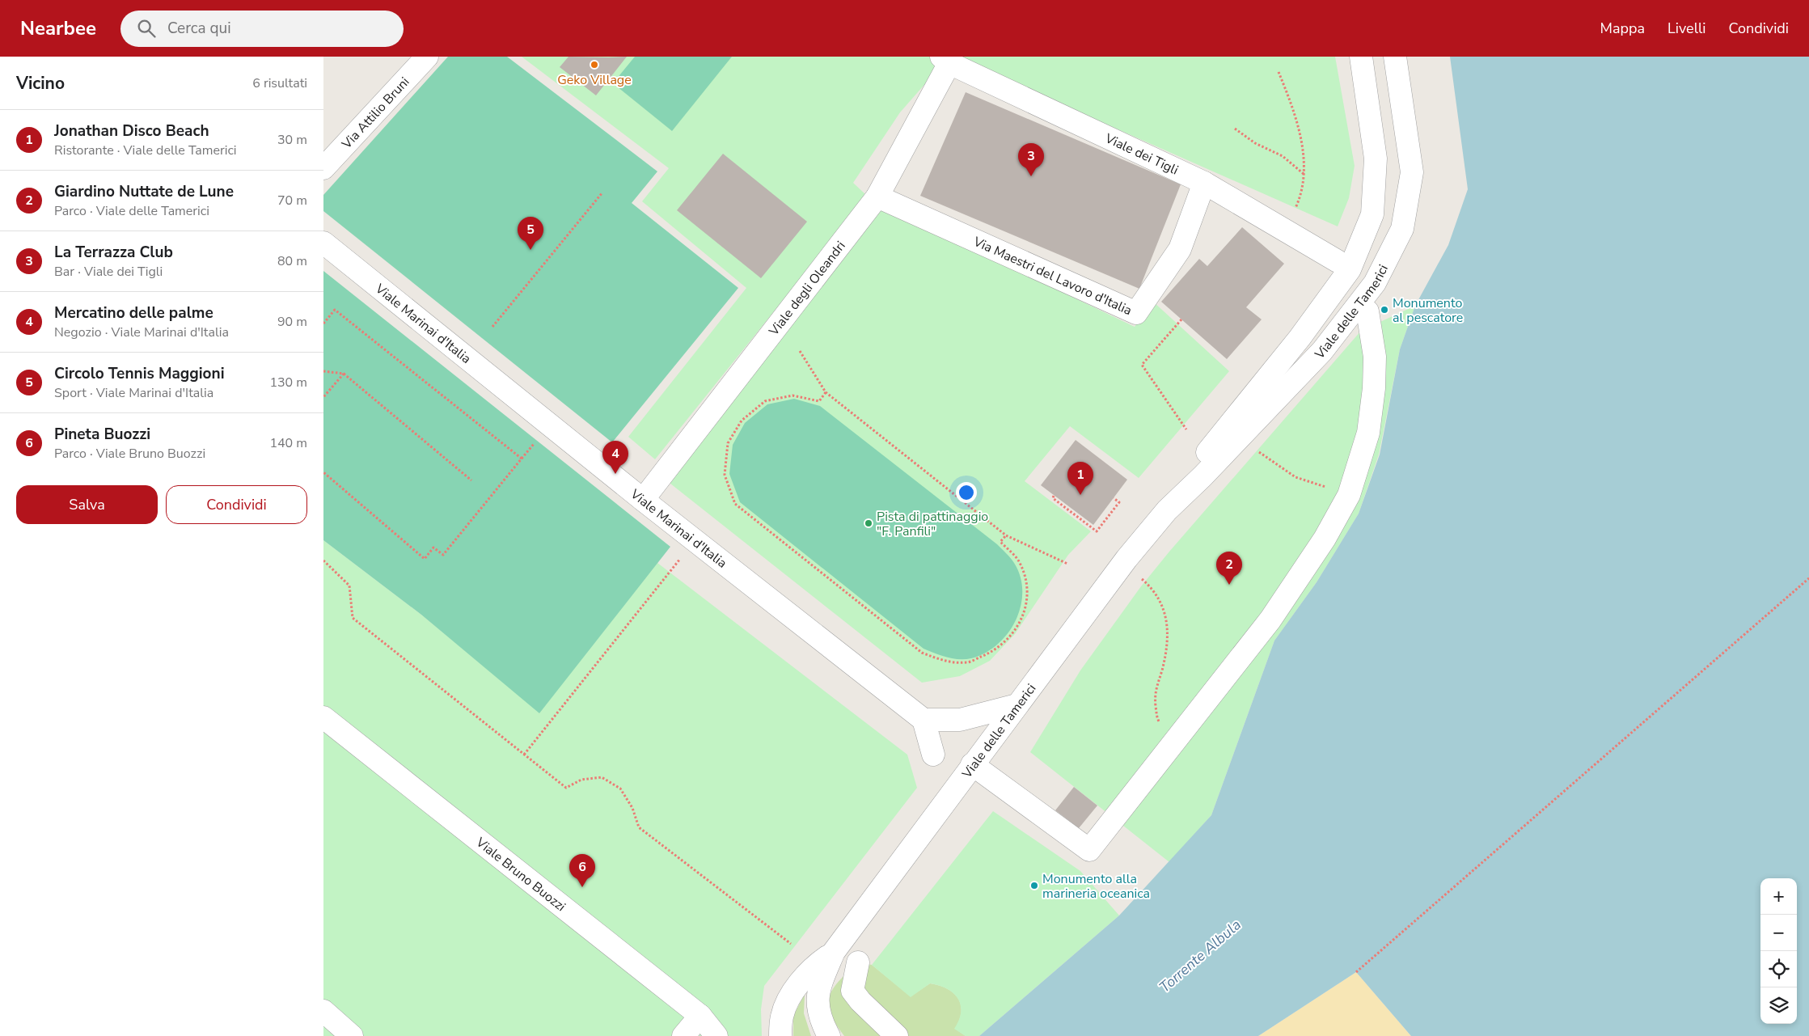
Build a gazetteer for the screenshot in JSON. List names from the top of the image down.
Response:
{
  "streets": {
    "street": [
      "Via Attilio Bruni",
      "Viale dei Tigli",
      "Via Maestri del Lavoro d'Italia",
      "Viale degli Oleandri",
      "Viale delle Tamerici",
      "Viale Marinai d'Italia",
      "Viale Bruno Buozzi"
    ]
  },
  "crossings": [
    ["Viale dei Tigli", "Via Maestri del Lavoro d'Italia"],
    ["Viale dei Tigli", "Viale degli Oleandri"],
    ["Via Maestri del Lavoro d'Italia", "Viale degli Oleandri"],
    ["Viale degli Oleandri", "Viale Marinai d'Italia"]
  ],
  "water": ["Torrente Albula"],
  "places": [
    "Geko Village",
    "Monumento al pescatore",
    "Pista di pattinaggio \"F. Panfili\"",
    "Monumento alla marineria oceanica"
  ],
  "page": {
    "header": "Nearbee",
    "search": "Cerca qui",
    "nav": ["Mappa", "Livelli", "Condividi"],
    "heading": ["Vicino", "6 risultati"],
    "list": [
      {
        "mark": "1",
        "name": "Jonathan Disco Beach",
        "note": "Ristorante · Viale delle Tamerici",
        "value": "30 m"
      },
      {
        "mark": "2",
        "name": "Giardino Nuttate de Lune",
        "note": "Parco · Viale delle Tamerici",
        "value": "70 m"
      },
      {
        "mark": "3",
        "name": "La Terrazza Club",
        "note": "Bar · Viale dei Tigli",
        "value": "80 m"
      },
      {
        "mark": "4",
        "name": "Mercatino delle palme",
        "note": "Negozio · Viale Marinai d'Italia",
        "value": "90 m"
      },
      {
        "mark": "5",
        "name": "Circolo Tennis Maggioni",
        "note": "Sport · Viale Marinai d'Italia",
        "value": "130 m"
      },
      {
        "mark": "6",
        "name": "Pineta Buozzi",
        "note": "Parco · Viale Bruno Buozzi",
        "value": "140 m"
      }
    ],
    "pins": [
      "3",
      "5",
      "4",
      "1",
      "2",
      "6"
    ],
    "buttons": ["Salva", "Condividi"],
    "map_buttons": ["+", "−"]
  }
}
